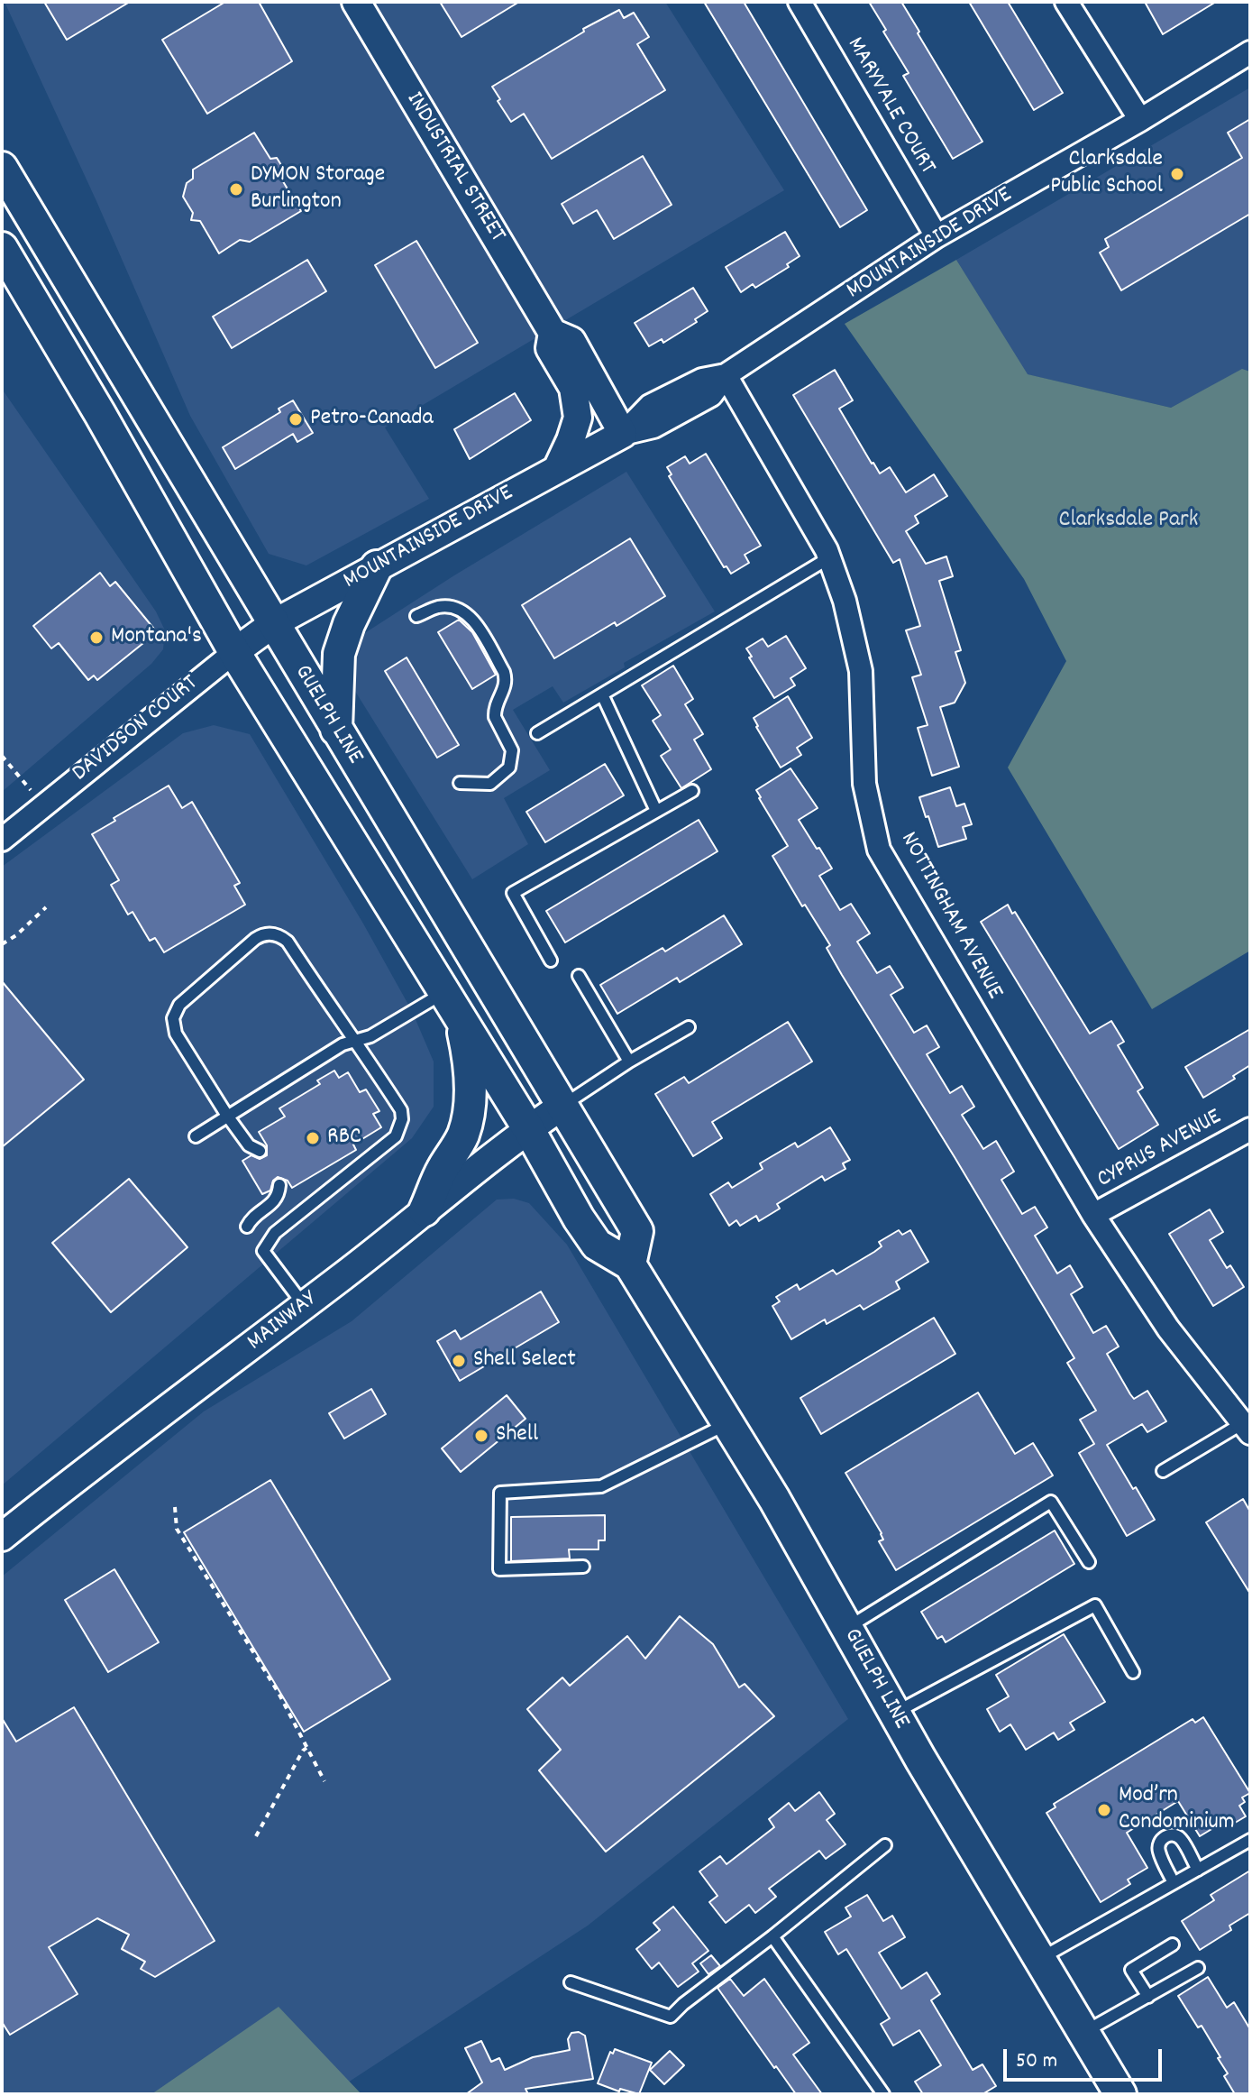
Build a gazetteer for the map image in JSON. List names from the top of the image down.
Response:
{
  "streets": {
    "main road": ["GUELPH LINE"],
    "street": [
      "MARYVALE COURT",
      "INDUSTRIAL STREET",
      "MOUNTAINSIDE DRIVE",
      "DAVIDSON COURT",
      "NOTTINGHAM AVENUE",
      "CYPRUS AVENUE",
      "MAINWAY"
    ]
  },
  "crossings": [
    ["MARYVALE COURT", "MOUNTAINSIDE DRIVE"],
    ["INDUSTRIAL STREET", "MOUNTAINSIDE DRIVE"],
    ["MOUNTAINSIDE DRIVE", "GUELPH LINE"],
    ["MOUNTAINSIDE DRIVE", "DAVIDSON COURT"],
    ["MOUNTAINSIDE DRIVE", "NOTTINGHAM AVENUE"],
    ["GUELPH LINE", "DAVIDSON COURT"],
    ["GUELPH LINE", "MAINWAY"],
    ["NOTTINGHAM AVENUE", "CYPRUS AVENUE"]
  ],
  "parks": ["Clarksdale Park"],
  "places": [
    "Clarksdale Public School",
    "DYMON Storage Burlington",
    "Petro-Canada",
    "Montana's",
    "RBC",
    "Shell Select",
    "Shell",
    "Mod’rn Condominium"
  ],
  "scale_bar": "50 m"
}
